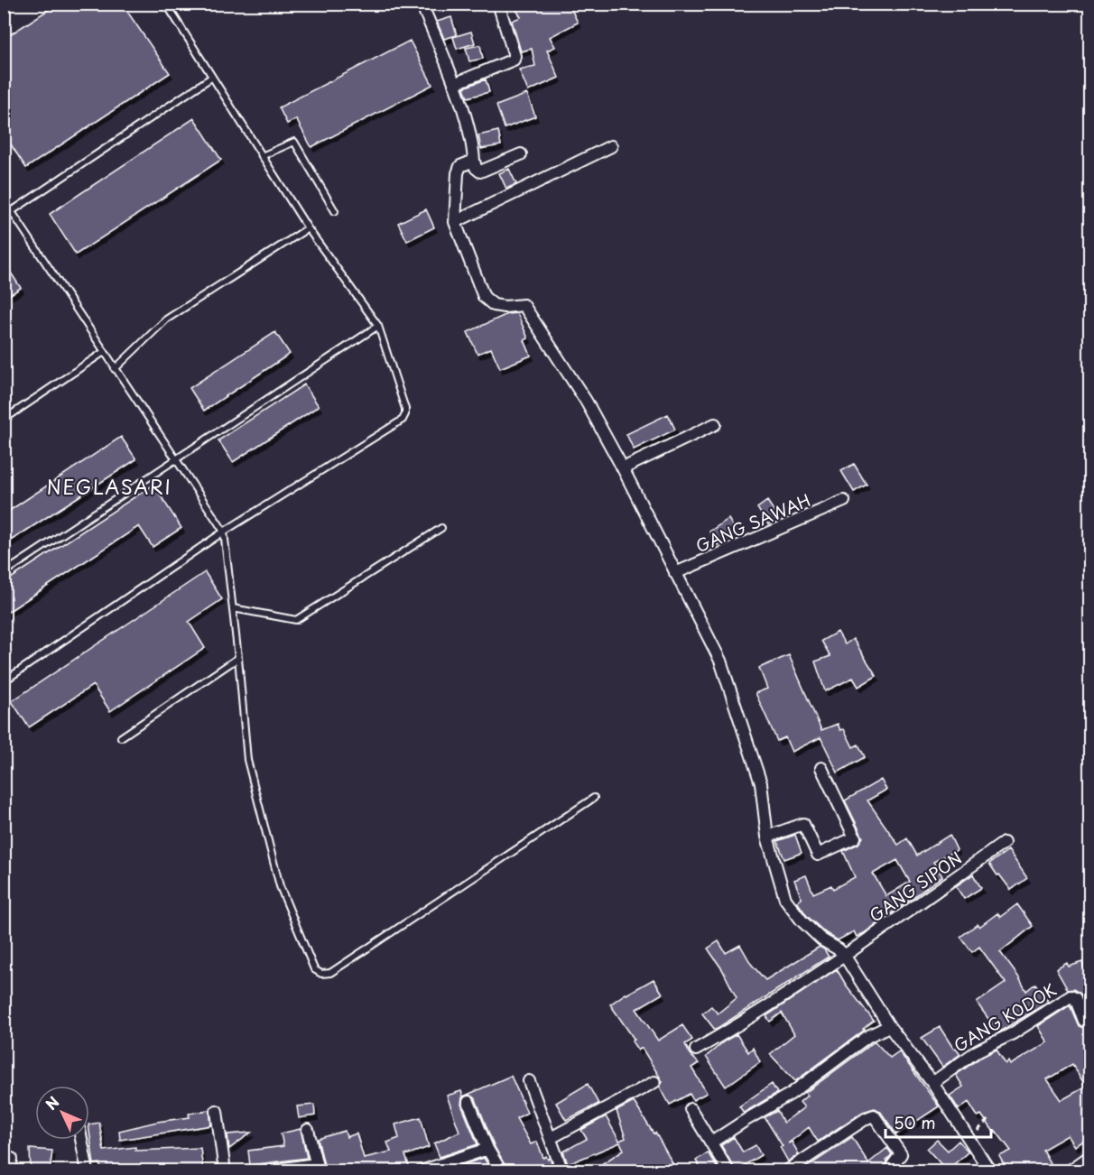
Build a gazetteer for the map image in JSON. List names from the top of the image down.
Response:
{
  "streets": {
    "street": ["GANG SAWAH", "GANG SIPON", "GANG KODOK"]
  },
  "districts": ["NEGLASARI"],
  "scale_bar": "50 m",
  "north": "top left"
}
